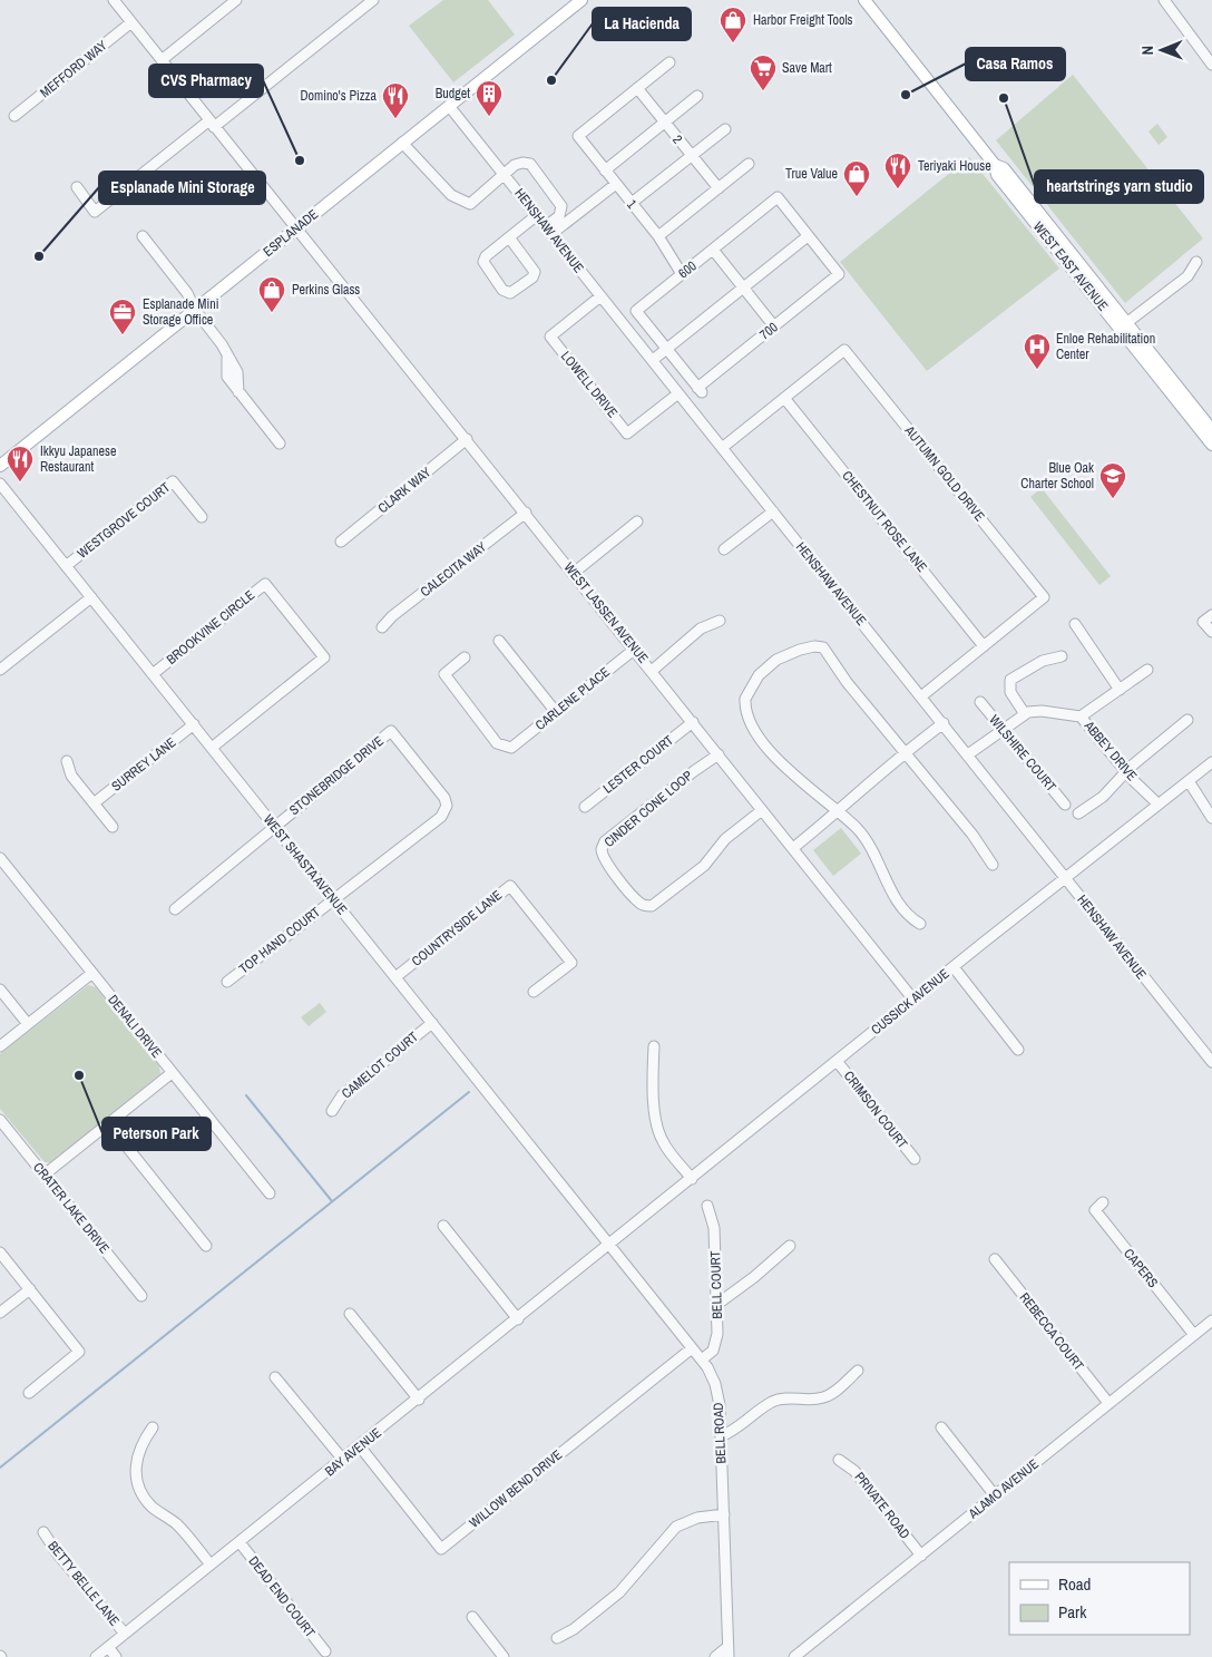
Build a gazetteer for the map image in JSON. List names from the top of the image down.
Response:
{
  "streets": {
    "main road": ["ESPLANADE", "WEST EAST AVENUE"],
    "street": [
      "MEFFORD WAY",
      "2",
      "1",
      "HENSHAW AVENUE",
      "600",
      "700",
      "LOWELL DRIVE",
      "AUTUMN GOLD DRIVE",
      "CLARK WAY",
      "WESTGROVE COURT",
      "CHESTNUT ROSE LANE",
      "CALECITA WAY",
      "WEST LASSEN AVENUE",
      "BROOKVINE CIRCLE",
      "CARLENE PLACE",
      "ABBEY DRIVE",
      "WILSHIRE COURT",
      "SURREY LANE",
      "LESTER COURT",
      "STONEBRIDGE DRIVE",
      "CINDER CONE LOOP",
      "WEST SHASTA AVENUE",
      "COUNTRYSIDE LANE",
      "TOP HAND COURT",
      "CUSSICK AVENUE",
      "DENALI DRIVE",
      "CAMELOT COURT",
      "CRIMSON COURT",
      "CRATER LAKE DRIVE",
      "CAPERS",
      "BELL COURT",
      "REBECCA COURT",
      "BELL ROAD",
      "BAY AVENUE",
      "WILLOW BEND DRIVE",
      "ALAMO AVENUE",
      "PRIVATE ROAD",
      "BETTY BELLE LANE",
      "DEAD END COURT"
    ]
  },
  "crossings": [
    ["MEFFORD WAY", "WEST LASSEN AVENUE"],
    ["2", "1"],
    ["1", "600"],
    ["HENSHAW AVENUE", "ESPLANADE"],
    ["HENSHAW AVENUE", "LOWELL DRIVE"],
    ["HENSHAW AVENUE", "AUTUMN GOLD DRIVE"],
    ["HENSHAW AVENUE", "CUSSICK AVENUE"],
    ["ESPLANADE", "WEST LASSEN AVENUE"],
    ["600", "700"],
    ["AUTUMN GOLD DRIVE", "CHESTNUT ROSE LANE"],
    ["CLARK WAY", "WEST LASSEN AVENUE"],
    ["WESTGROVE COURT", "WEST SHASTA AVENUE"],
    ["CALECITA WAY", "WEST LASSEN AVENUE"],
    ["WEST LASSEN AVENUE", "CARLENE PLACE"],
    ["WEST LASSEN AVENUE", "LESTER COURT"],
    ["WEST LASSEN AVENUE", "CINDER CONE LOOP"],
    ["WEST LASSEN AVENUE", "CUSSICK AVENUE"],
    ["BROOKVINE CIRCLE", "WEST SHASTA AVENUE"],
    ["ABBEY DRIVE", "CUSSICK AVENUE"],
    ["SURREY LANE", "WEST SHASTA AVENUE"],
    ["STONEBRIDGE DRIVE", "WEST SHASTA AVENUE"],
    ["WEST SHASTA AVENUE", "COUNTRYSIDE LANE"],
    ["WEST SHASTA AVENUE", "TOP HAND COURT"],
    ["WEST SHASTA AVENUE", "CUSSICK AVENUE"],
    ["WEST SHASTA AVENUE", "CAMELOT COURT"],
    ["WEST SHASTA AVENUE", "BELL ROAD"],
    ["WEST SHASTA AVENUE", "BAY AVENUE"],
    ["CUSSICK AVENUE", "CRIMSON COURT"],
    ["CUSSICK AVENUE", "BELL ROAD"],
    ["CUSSICK AVENUE", "BAY AVENUE"],
    ["CAPERS", "ALAMO AVENUE"],
    ["BELL COURT", "BELL ROAD"],
    ["REBECCA COURT", "ALAMO AVENUE"],
    ["BELL ROAD", "BAY AVENUE"],
    ["BELL ROAD", "WILLOW BEND DRIVE"],
    ["BAY AVENUE", "WILLOW BEND DRIVE"],
    ["BAY AVENUE", "BETTY BELLE LANE"],
    ["BAY AVENUE", "DEAD END COURT"],
    ["ALAMO AVENUE", "PRIVATE ROAD"]
  ],
  "places": {
    "shop": ["Harbor Freight Tools", "True Value", "Perkins Glass"],
    "other": [
      "La Hacienda",
      "Casa Ramos",
      "heartstrings yarn studio",
      "CVS Pharmacy",
      "Esplanade Mini Storage",
      "Peterson Park"
    ],
    "supermarket": ["Save Mart"],
    "building": ["Budget"],
    "restaurant": ["Domino's Pizza", "Teriyaki House", "Ikkyu Japanese Restaurant"],
    "office": ["Esplanade Mini Storage Office"],
    "hospital": ["Enloe Rehabilitation Center"],
    "school or university": ["Blue Oak Charter School"]
  },
  "legend": ["Road", "Park"],
  "north": "left"
}
